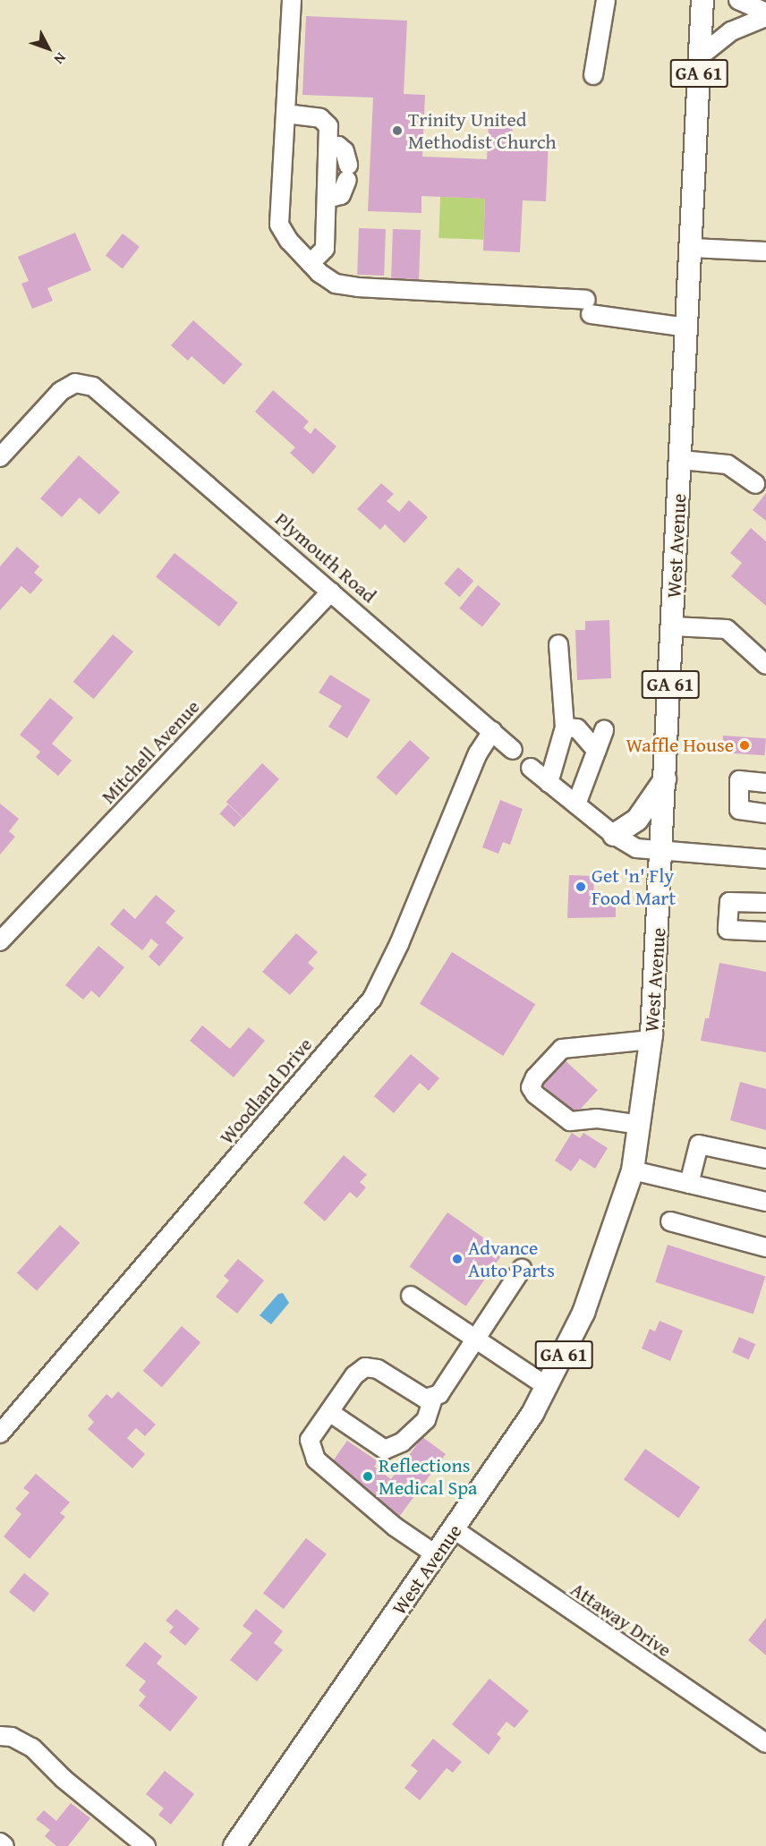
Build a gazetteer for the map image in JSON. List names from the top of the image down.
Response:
{
  "streets": {
    "main road": ["GA 61", "West Avenue"],
    "street": [
      "Plymouth Road",
      "Mitchell Avenue",
      "Woodland Drive",
      "Attaway Drive"
    ]
  },
  "crossings": [
    ["West Avenue", "Attaway Drive"],
    ["Plymouth Road", "Mitchell Avenue"],
    ["Plymouth Road", "Woodland Drive"]
  ],
  "places": [
    "Trinity United Methodist Church",
    "Waffle House",
    "Get 'n' Fly Food Mart",
    "Advance Auto Parts",
    "Reflections Medical Spa"
  ],
  "north": "bottom right"
}
